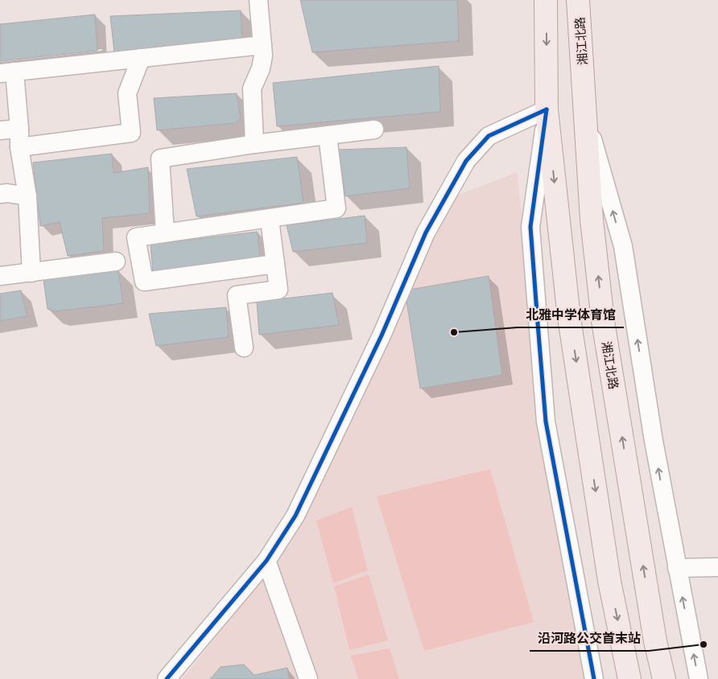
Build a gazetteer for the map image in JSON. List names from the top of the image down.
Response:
{
  "streets": {
    "main road": ["湘江北路"]
  },
  "places": ["北雅中学体育馆", "沿河路公交首末站"]
}
